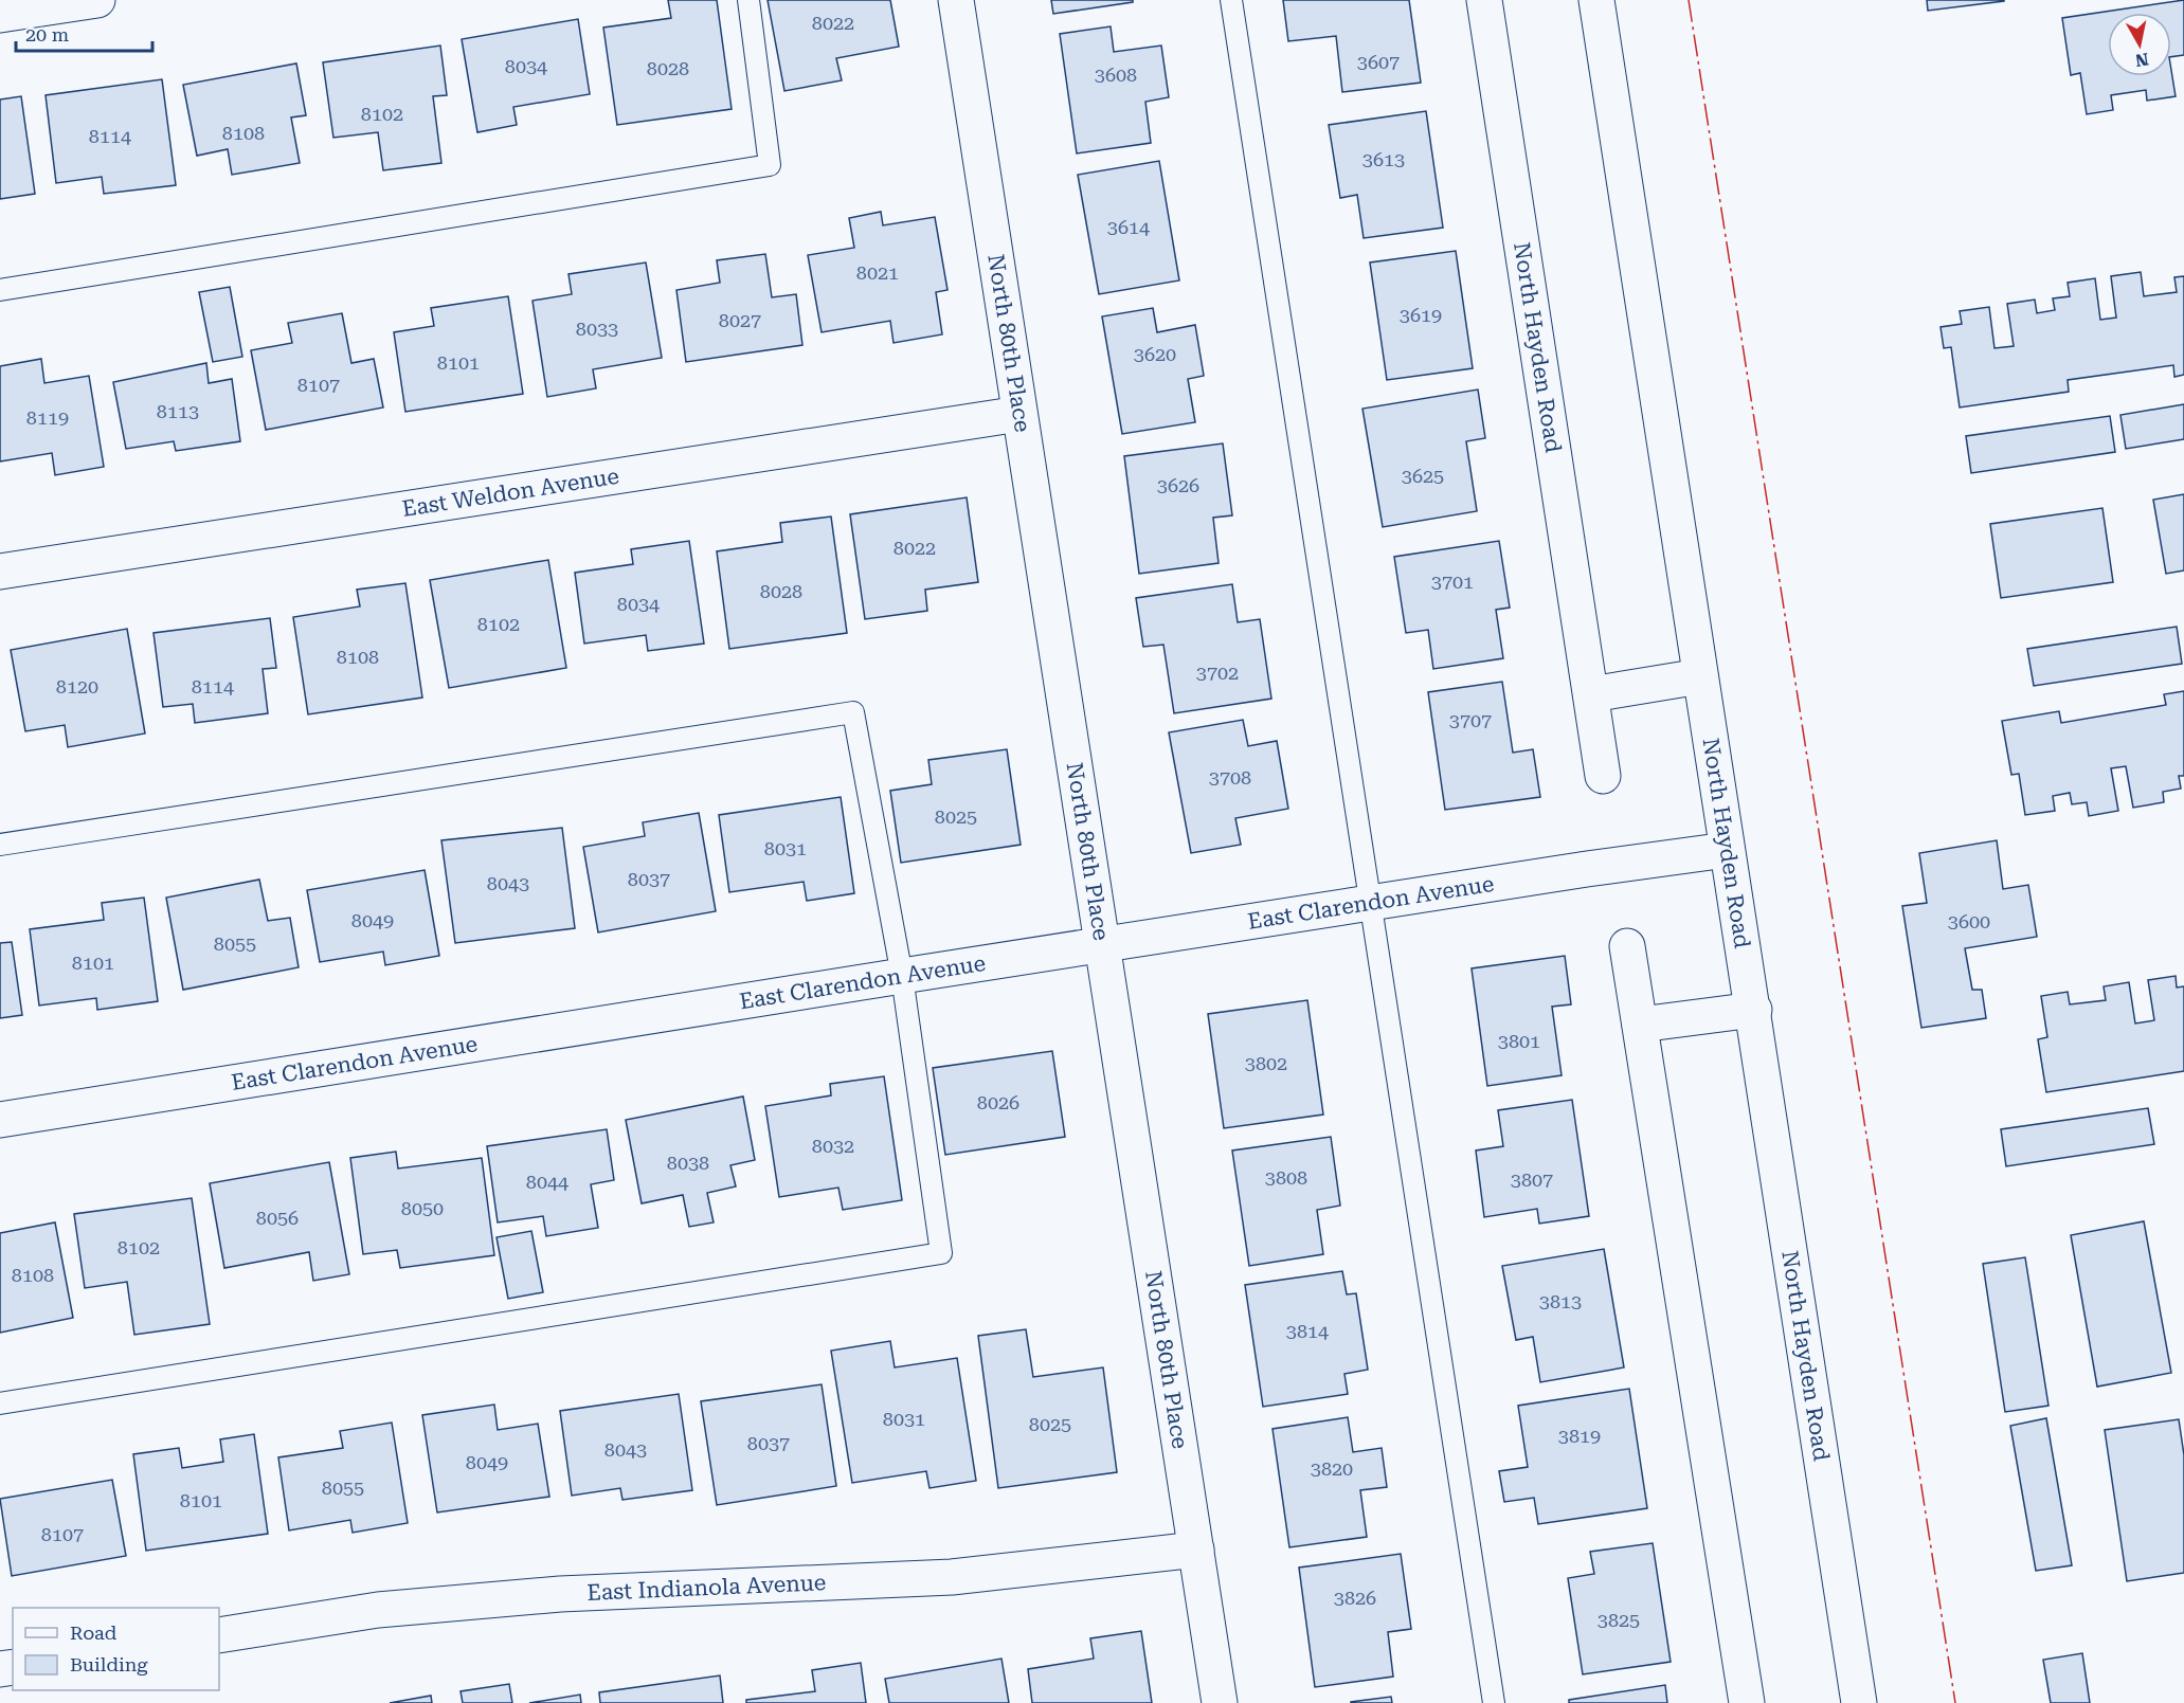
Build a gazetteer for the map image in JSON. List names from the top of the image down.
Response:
{
  "streets": {
    "street": [
      "North 80th Place",
      "North Hayden Road",
      "East Weldon Avenue",
      "East Clarendon Avenue",
      "East Indianola Avenue"
    ]
  },
  "crossings": [
    ["North 80th Place", "East Weldon Avenue"],
    ["North 80th Place", "East Clarendon Avenue"],
    ["North 80th Place", "East Indianola Avenue"],
    ["North Hayden Road", "East Clarendon Avenue"]
  ],
  "house_numbers": [
    "8022",
    "3607",
    "8034",
    "8028",
    "3608",
    "8102",
    "8108",
    "8114",
    "3613",
    "3614",
    "8021",
    "3619",
    "8027",
    "8033",
    "3620",
    "8101",
    "8107",
    "8113",
    "8119",
    "3625",
    "3626",
    "8022",
    "3701",
    "8028",
    "8034",
    "8102",
    "8108",
    "3702",
    "8120",
    "8114",
    "3707",
    "3708",
    "8025",
    "8031",
    "8037",
    "8043",
    "8049",
    "3600",
    "8055",
    "8101",
    "3801",
    "3802",
    "8026",
    "8032",
    "8038",
    "3808",
    "3807",
    "8044",
    "8050",
    "8056",
    "8102",
    "8108",
    "3813",
    "3814",
    "8031",
    "8025",
    "3819",
    "8037",
    "8043",
    "8049",
    "3820",
    "8055",
    "8101",
    "8107",
    "3826",
    "3825"
  ],
  "legend": ["Road", "Building"],
  "scale_bar": "20 m",
  "north": "bottom"
}
